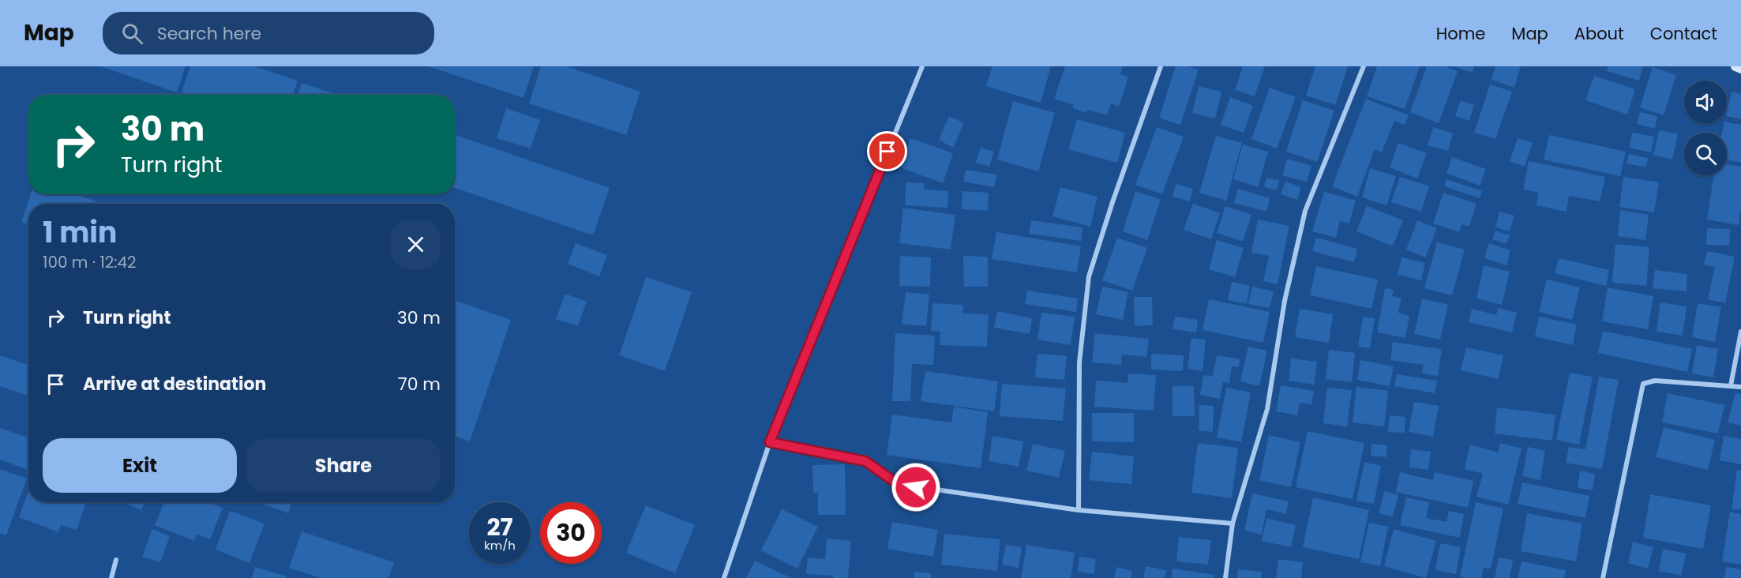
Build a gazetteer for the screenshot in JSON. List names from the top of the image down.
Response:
{
  "page": {
    "header": "Map",
    "search": "Search here",
    "nav": [
      "Home",
      "Map",
      "About",
      "Contact"
    ],
    "turn": ["30 m", "Turn right"],
    "heading": ["1 min", "100 m · 12:42"],
    "list": [
      {
        "name": "Turn right",
        "value": "30 m"
      },
      {
        "name": "Arrive at destination",
        "value": "70 m"
      }
    ],
    "buttons": ["Exit", "Share"],
    "speed": "27 km/h",
    "limit": "30"
  }
}
